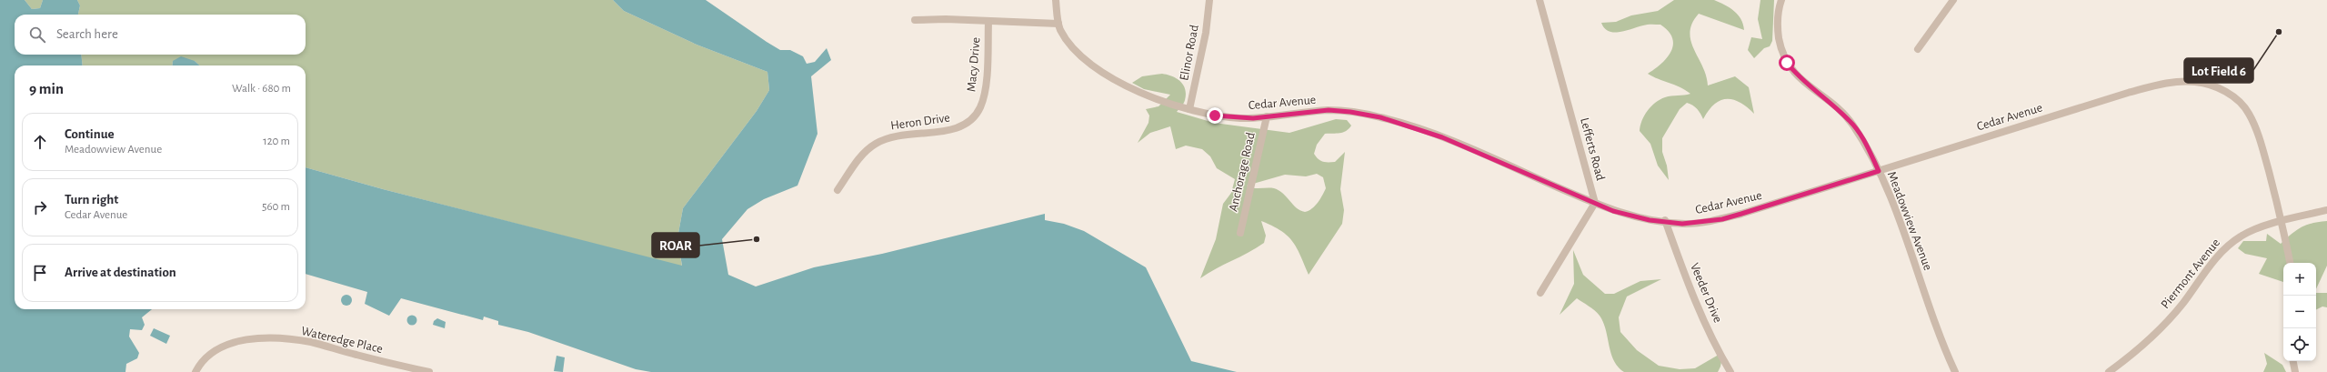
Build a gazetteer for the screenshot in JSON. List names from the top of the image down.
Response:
{
  "streets": {
    "street": [
      "Elinor Road",
      "Macy Drive",
      "Cedar Avenue",
      "Heron Drive",
      "Lefferts Road",
      "Anchorage Road",
      "Meadowview Avenue",
      "Piermont Avenue",
      "Veeder Drive",
      "Wateredge Place"
    ]
  },
  "crossings": [
    ["Elinor Road", "Cedar Avenue"],
    ["Macy Drive", "Cedar Avenue"],
    ["Macy Drive", "Heron Drive"],
    ["Cedar Avenue", "Lefferts Road"],
    ["Cedar Avenue", "Anchorage Road"],
    ["Cedar Avenue", "Meadowview Avenue"],
    ["Cedar Avenue", "Piermont Avenue"],
    ["Cedar Avenue", "Veeder Drive"]
  ],
  "places": ["Lot Field 6", "ROAR"],
  "page": {
    "search": "Search here",
    "heading": ["9 min", "Walk · 680 m"],
    "list": [
      ["Continue", "Meadowview Avenue", "120 m"],
      ["Turn right", "Cedar Avenue", "560 m"],
      "Arrive at destination"
    ],
    "map_buttons": ["+", "−"]
  }
}
